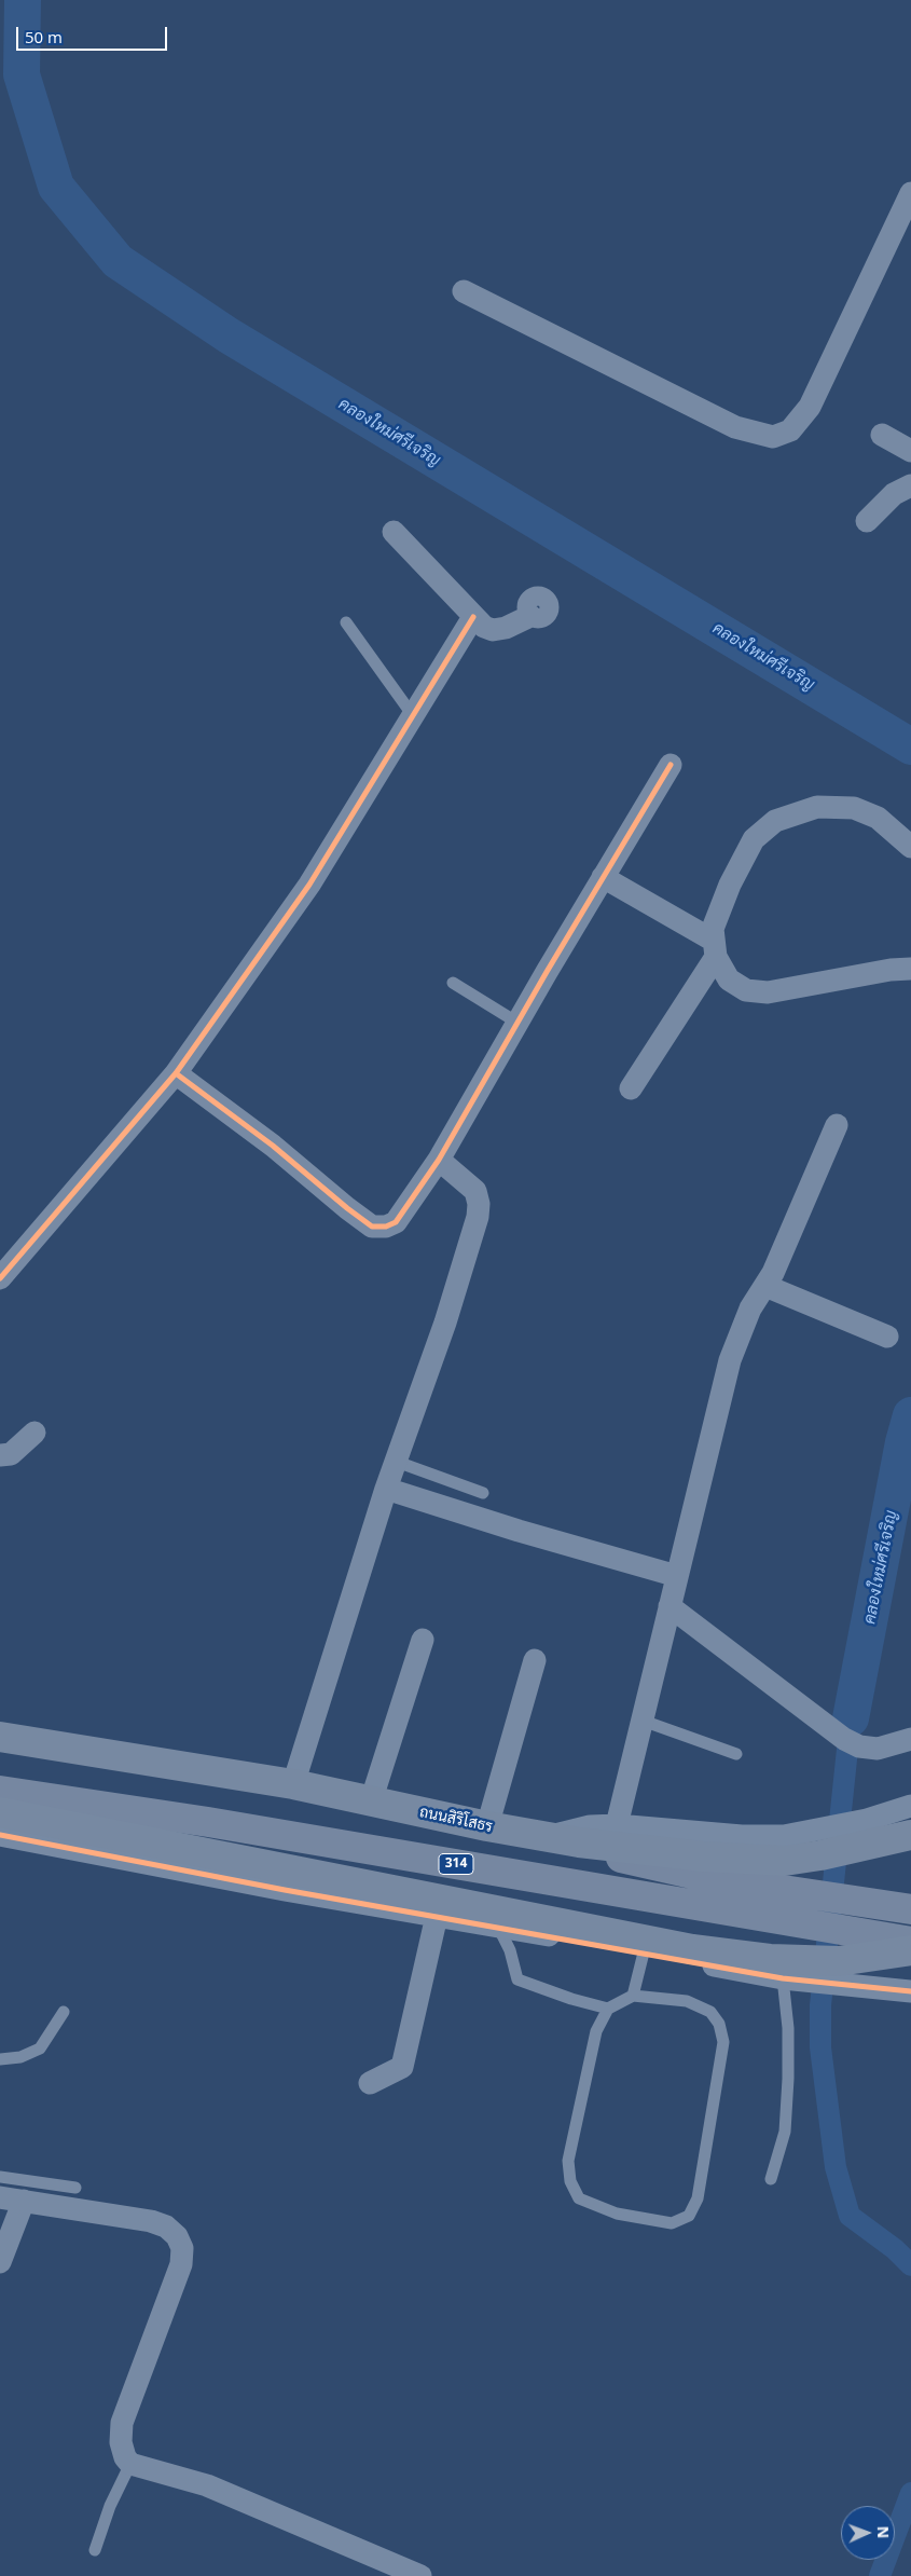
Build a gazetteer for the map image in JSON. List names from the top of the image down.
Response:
{
  "streets": {
    "highway": ["ถนนสิริโสธร"],
    "main road": ["314"]
  },
  "water": ["คลองใหม่ศรีเจริญ"],
  "scale_bar": "50 m",
  "north": "right"
}
